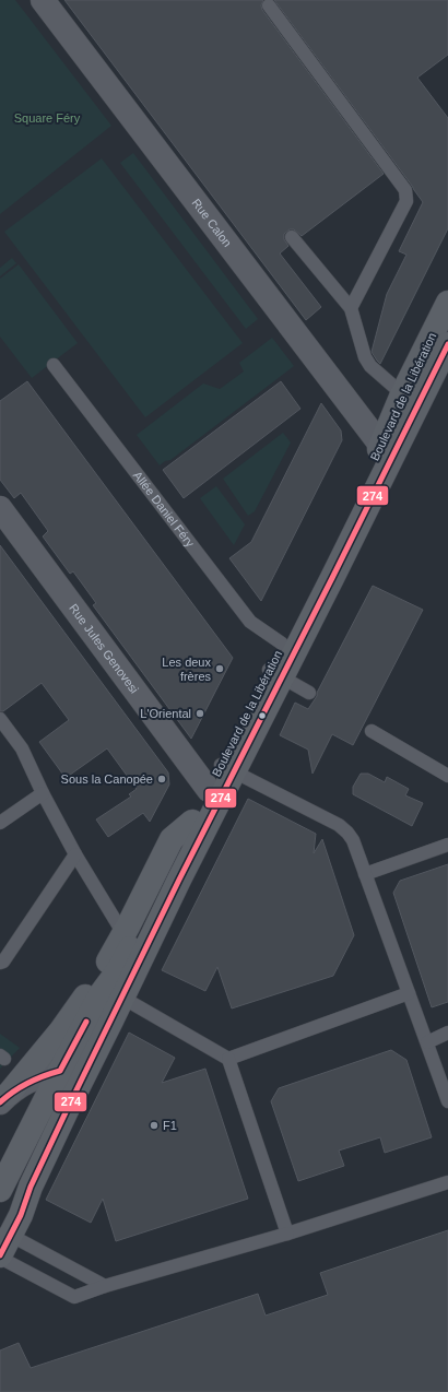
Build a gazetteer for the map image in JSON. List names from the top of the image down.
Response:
{
  "streets": {
    "main road": ["Boulevard de la Libération"],
    "street": ["Rue Calon", "Rue Jules Genovesi"],
    "lane": ["Allée Daniel Féry"]
  },
  "crossings": [
    ["Rue Calon", "Boulevard de la Libération"],
    ["Boulevard de la Libération", "Allée Daniel Féry"],
    ["Boulevard de la Libération", "Rue Jules Genovesi"]
  ],
  "parks": ["Square Féry"],
  "places": [
    "Les deux frères",
    "L'Oriental",
    "Sous la Canopée",
    "F1"
  ],
  "lines": ["transit line 274"]
}
